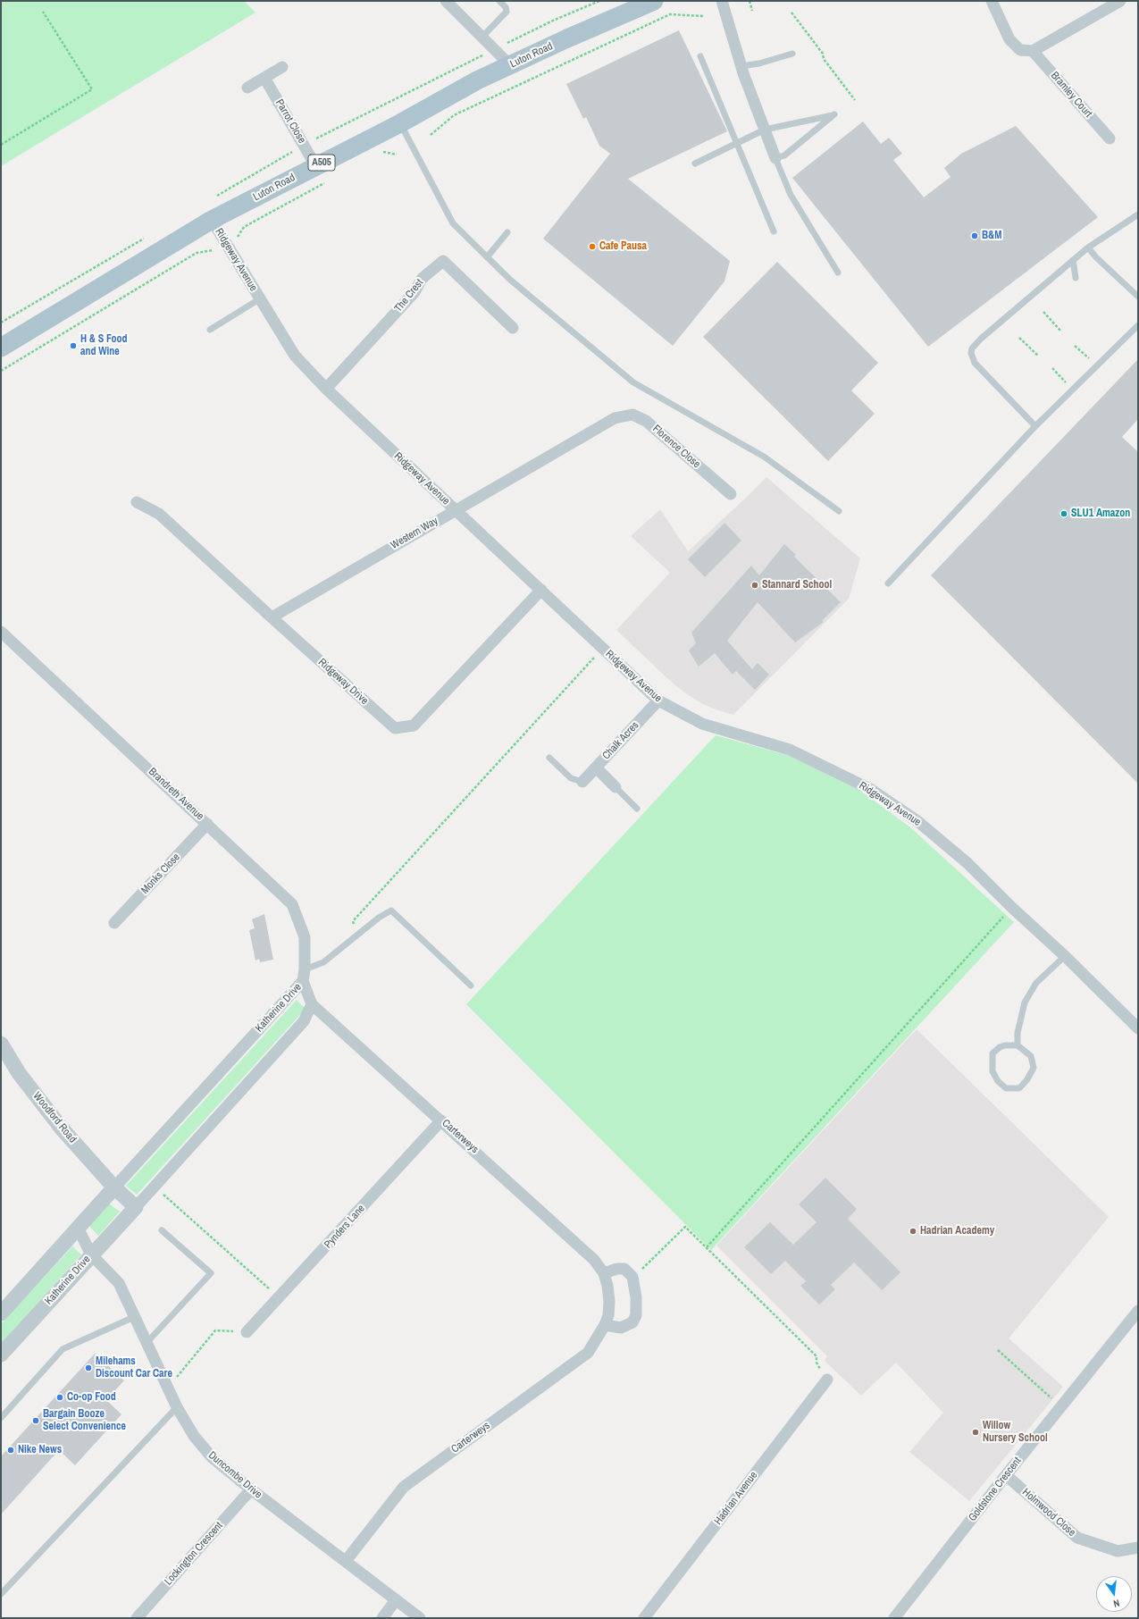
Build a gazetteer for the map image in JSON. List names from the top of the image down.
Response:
{
  "streets": {
    "main road": ["Luton Road", "A505"],
    "street": [
      "Bramley Court",
      "Parrot Close",
      "Ridgeway Avenue",
      "The Crest",
      "Florence Close",
      "Western Way",
      "Ridgeway Drive",
      "Chalk Acres",
      "Brandreth Avenue",
      "Monks Close",
      "Katherine Drive",
      "Woodford Road",
      "Carterweys",
      "Pynders Lane",
      "Duncombe Drive",
      "Goldstone Crescent",
      "Hadrian Avenue",
      "Holmwood Close",
      "Lockington Crescent"
    ]
  },
  "crossings": [
    ["Luton Road", "Parrot Close"],
    ["Luton Road", "Ridgeway Avenue"],
    ["Ridgeway Avenue", "The Crest"],
    ["Ridgeway Avenue", "Western Way"],
    ["Ridgeway Avenue", "Ridgeway Drive"],
    ["Ridgeway Avenue", "Chalk Acres"],
    ["Florence Close", "Western Way"],
    ["Western Way", "Ridgeway Drive"],
    ["Brandreth Avenue", "Monks Close"],
    ["Brandreth Avenue", "Katherine Drive"],
    ["Katherine Drive", "Woodford Road"],
    ["Katherine Drive", "Carterweys"],
    ["Katherine Drive", "Duncombe Drive"],
    ["Carterweys", "Pynders Lane"],
    ["Carterweys", "Duncombe Drive"],
    ["Duncombe Drive", "Lockington Crescent"],
    ["Goldstone Crescent", "Holmwood Close"]
  ],
  "places": [
    "B&M",
    "Cafe Pausa",
    "H & S Food and Wine",
    "SLU1 Amazon",
    "Stannard School",
    "Hadrian Academy",
    "Milehams Discount Car Care",
    "Co-op Food",
    "Bargain Booze Select Convenience",
    "Willow Nursery School",
    "Nike News"
  ],
  "north": "bottom"
}
